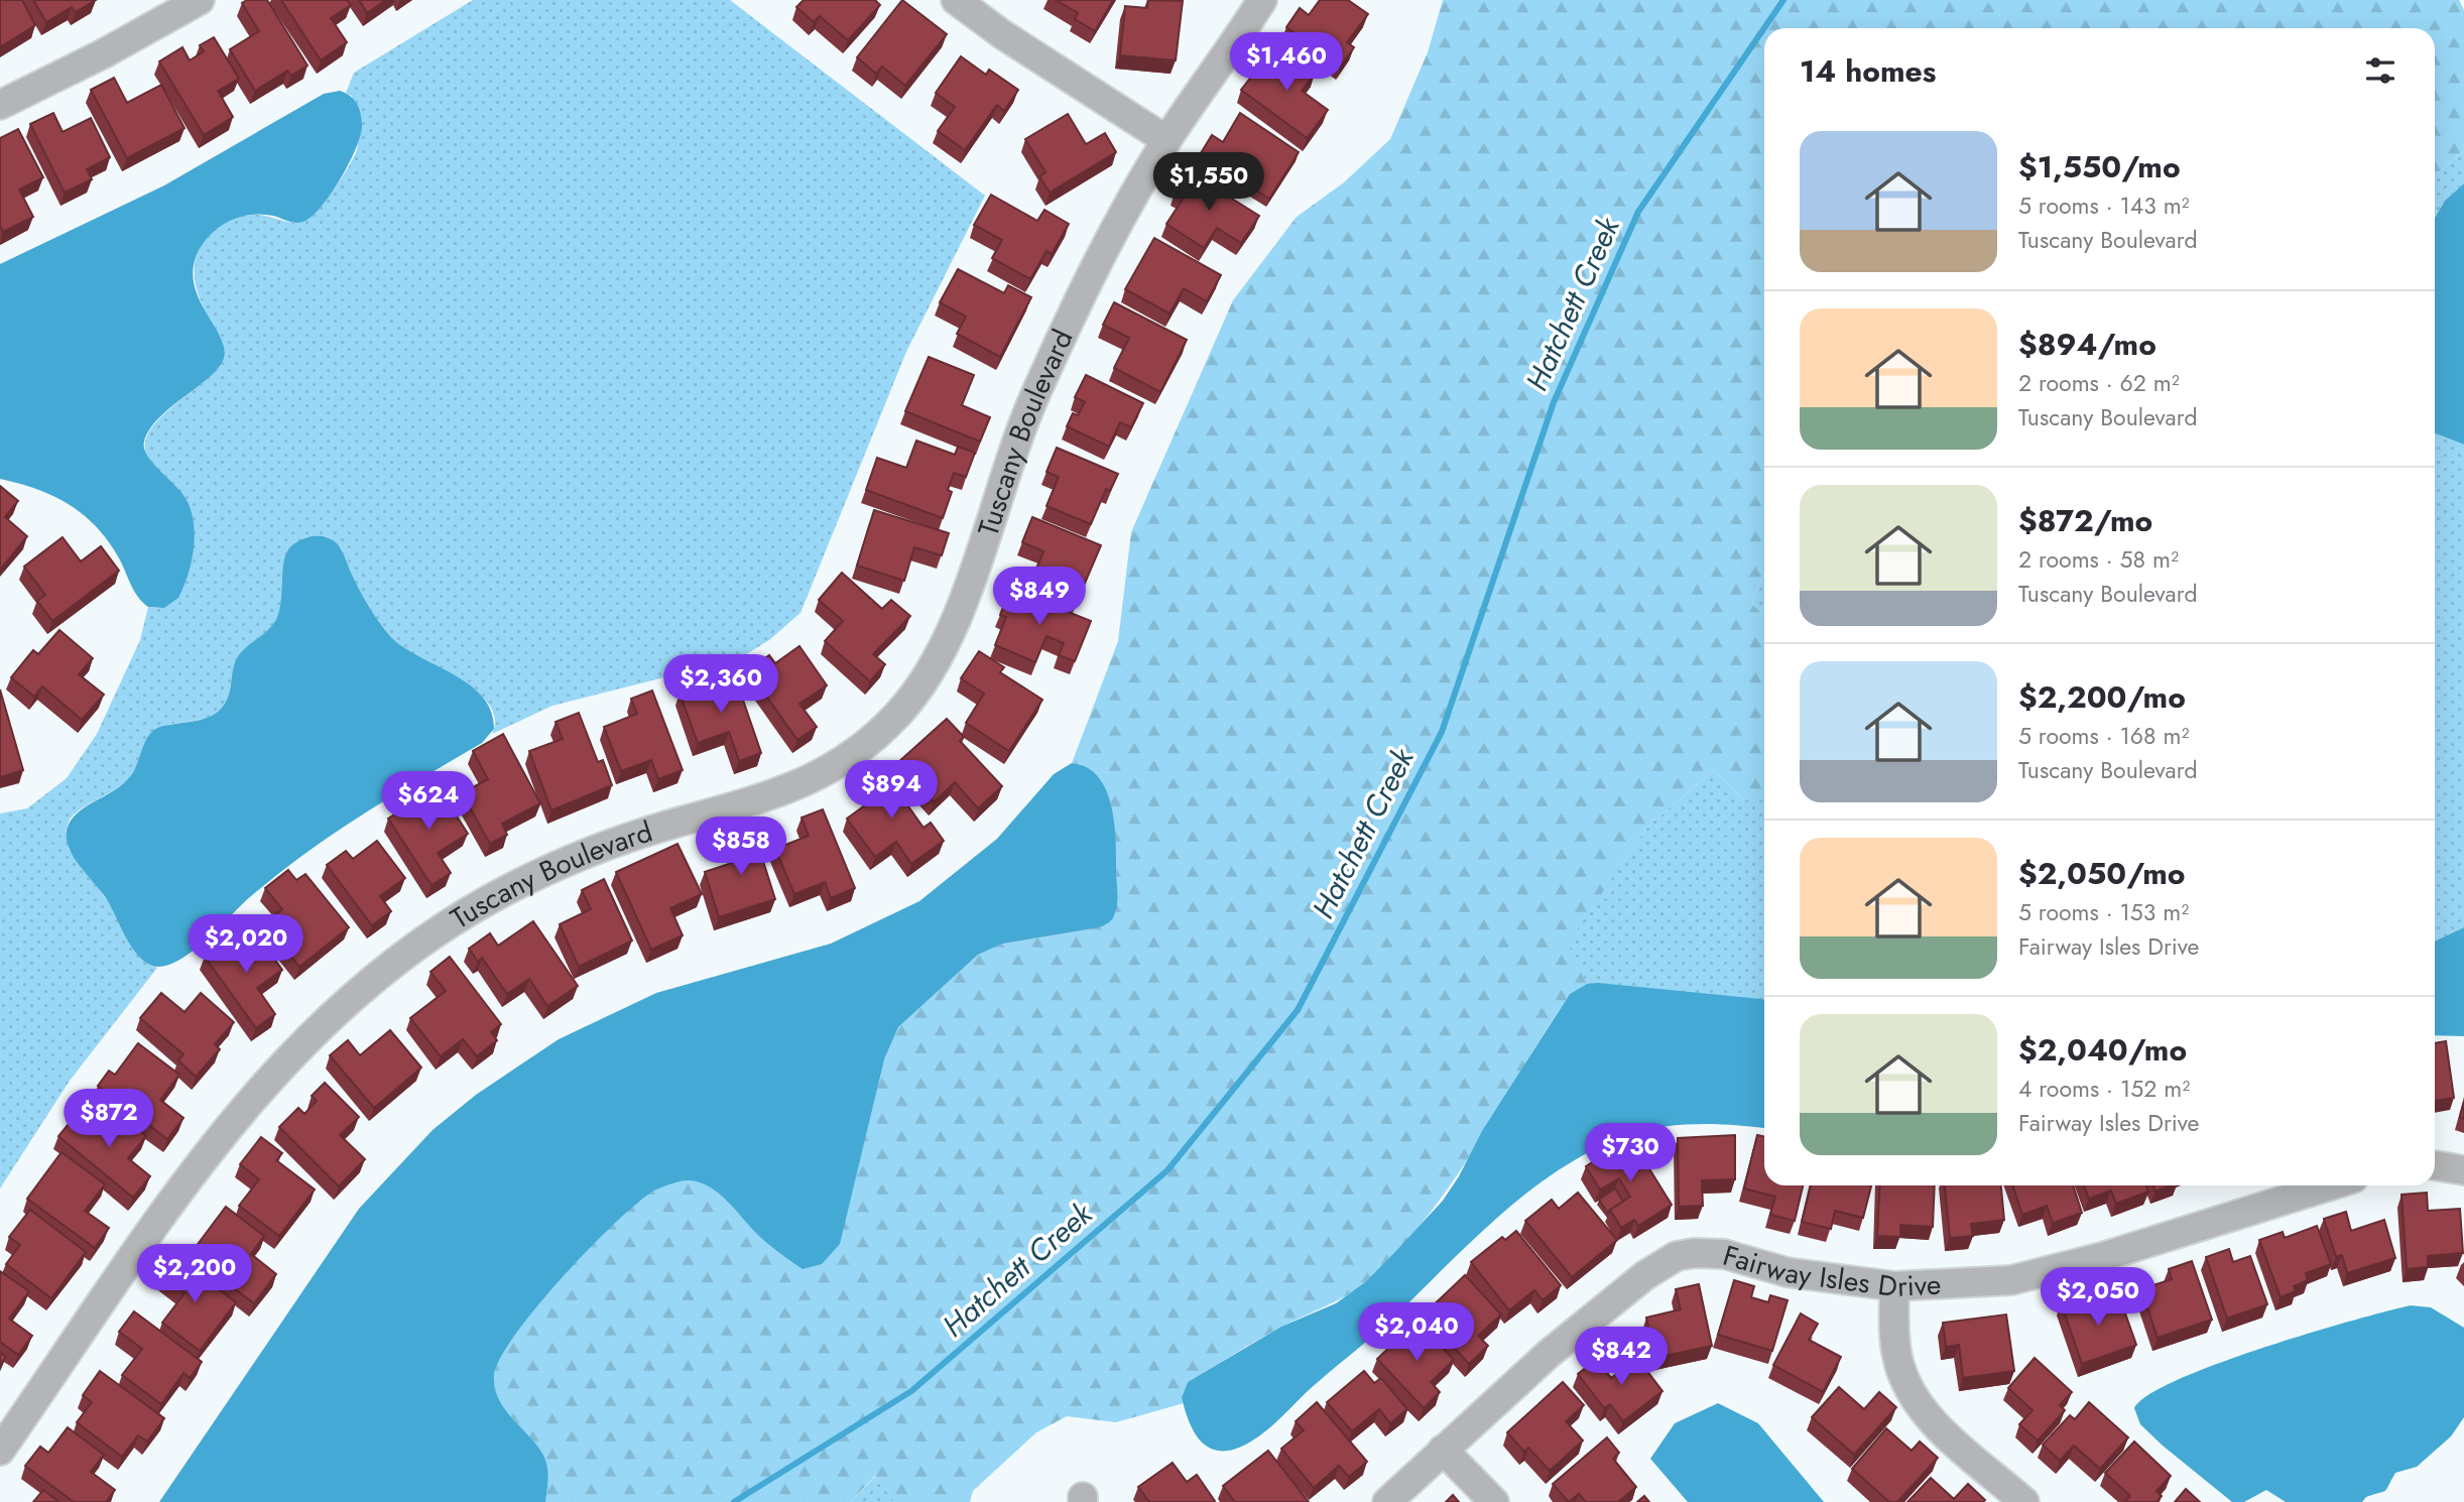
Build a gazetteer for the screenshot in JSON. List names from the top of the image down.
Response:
{
  "streets": {
    "street": ["Tuscany Boulevard", "Fairway Isles Drive"]
  },
  "water": ["Hatchett Creek"],
  "page": {
    "heading": "14 homes",
    "price": [
      "$1,460",
      "$1,550",
      "$849",
      "$2,360",
      "$894",
      "$624",
      "$858",
      "$2,020",
      "$872",
      "$730",
      "$2,200",
      "$2,050",
      "$2,040",
      "$842"
    ],
    "list": [
      {
        "name": "$1,550/mo",
        "note": "5 rooms · 143 m² · Tuscany Boulevard"
      },
      {
        "name": "$894/mo",
        "note": "2 rooms · 62 m² · Tuscany Boulevard"
      },
      {
        "name": "$872/mo",
        "note": "2 rooms · 58 m² · Tuscany Boulevard"
      },
      {
        "name": "$2,200/mo",
        "note": "5 rooms · 168 m² · Tuscany Boulevard"
      },
      {
        "name": "$2,050/mo",
        "note": "5 rooms · 153 m² · Fairway Isles Drive"
      },
      {
        "name": "$2,040/mo",
        "note": "4 rooms · 152 m² · Fairway Isles Drive"
      }
    ]
  }
}
